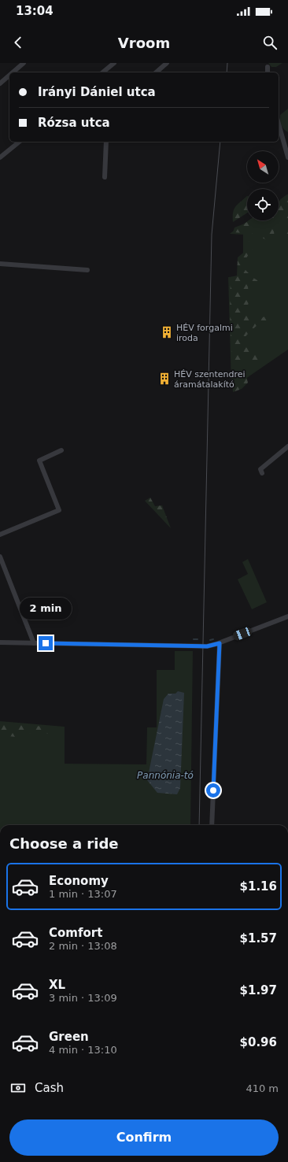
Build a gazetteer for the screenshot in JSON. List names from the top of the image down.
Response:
{
  "water": ["Pannónia-tó"],
  "places": {
    "building": ["HÉV forgalmi iroda", "HÉV szentendrei áramátalakító"]
  },
  "north": "top left",
  "page": {
    "status": "13:04",
    "header": "Vroom",
    "banner": ["Irányi Dániel utca", "Rózsa utca"],
    "bubble": "2 min",
    "heading": "Choose a ride",
    "list": [
      {
        "name": "Economy",
        "note": "1 min · 13:07",
        "value": "$1.16"
      },
      {
        "name": "Comfort",
        "note": "2 min · 13:08",
        "value": "$1.57"
      },
      {
        "name": "XL",
        "note": "3 min · 13:09",
        "value": "$1.97"
      },
      {
        "name": "Green",
        "note": "4 min · 13:10",
        "value": "$0.96"
      }
    ],
    "pay": ["Cash", "410 m"],
    "buttons": "Confirm"
  }
}
